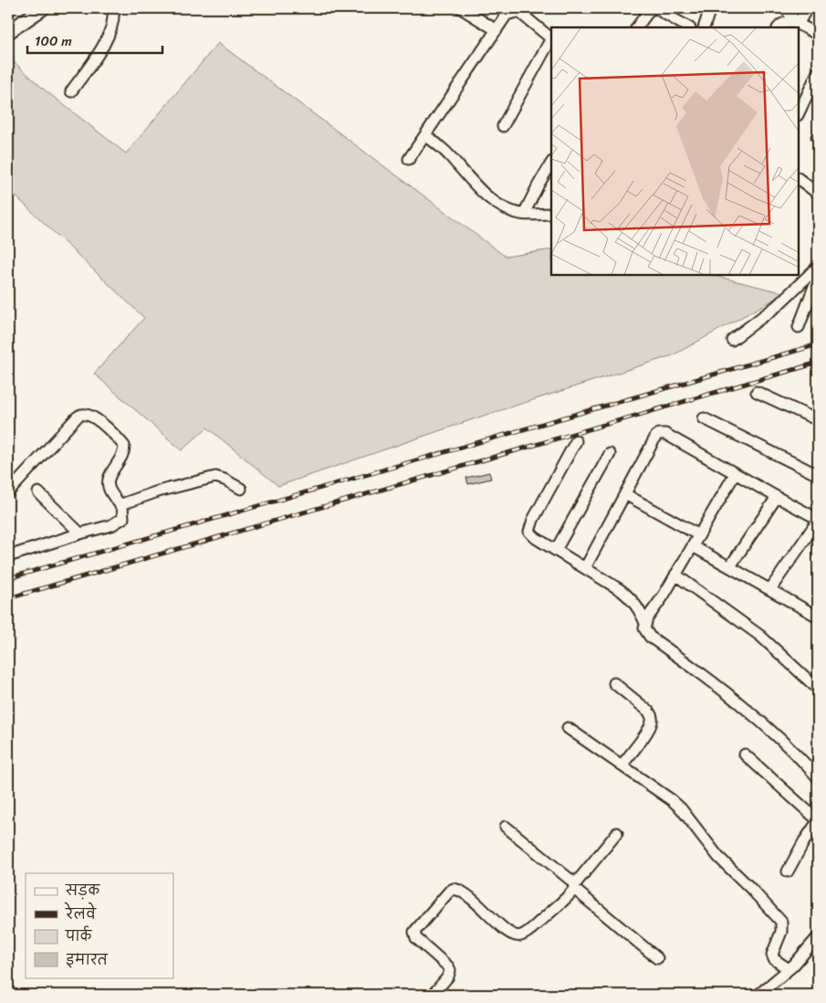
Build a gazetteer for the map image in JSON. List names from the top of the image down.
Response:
{
  "legend": [
    "सड़क",
    "रेलवे",
    "पार्क",
    "इमारत"
  ],
  "scale_bar": "100 m"
}
